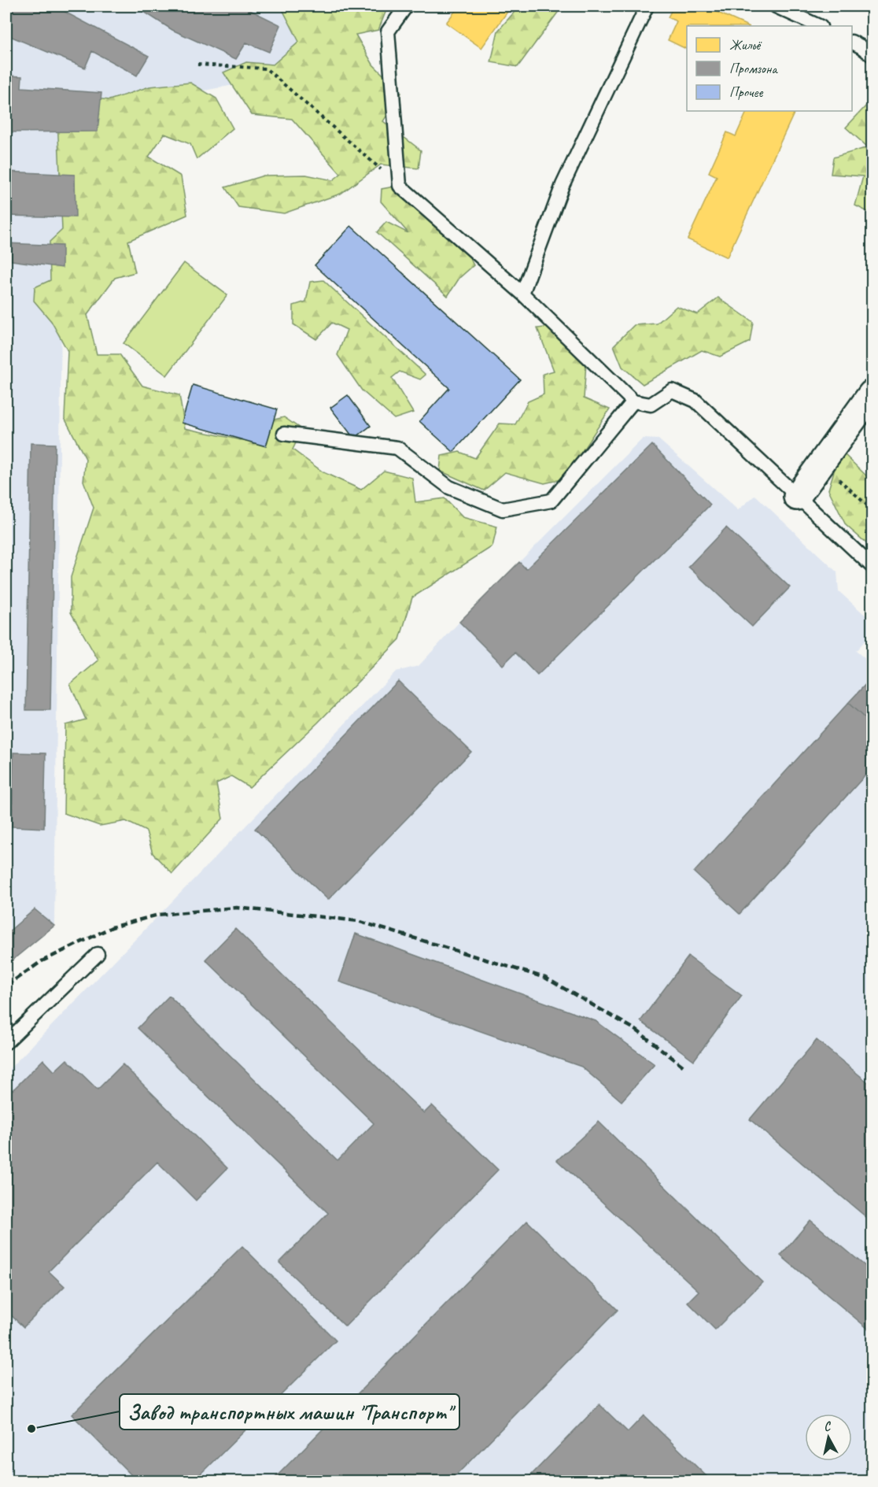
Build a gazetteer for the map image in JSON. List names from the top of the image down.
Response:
{
  "places": ["Завод транспортных машин \"Транспорт\""],
  "legend": ["Жильё", "Промзона", "Прочее"],
  "north": "top"
}
